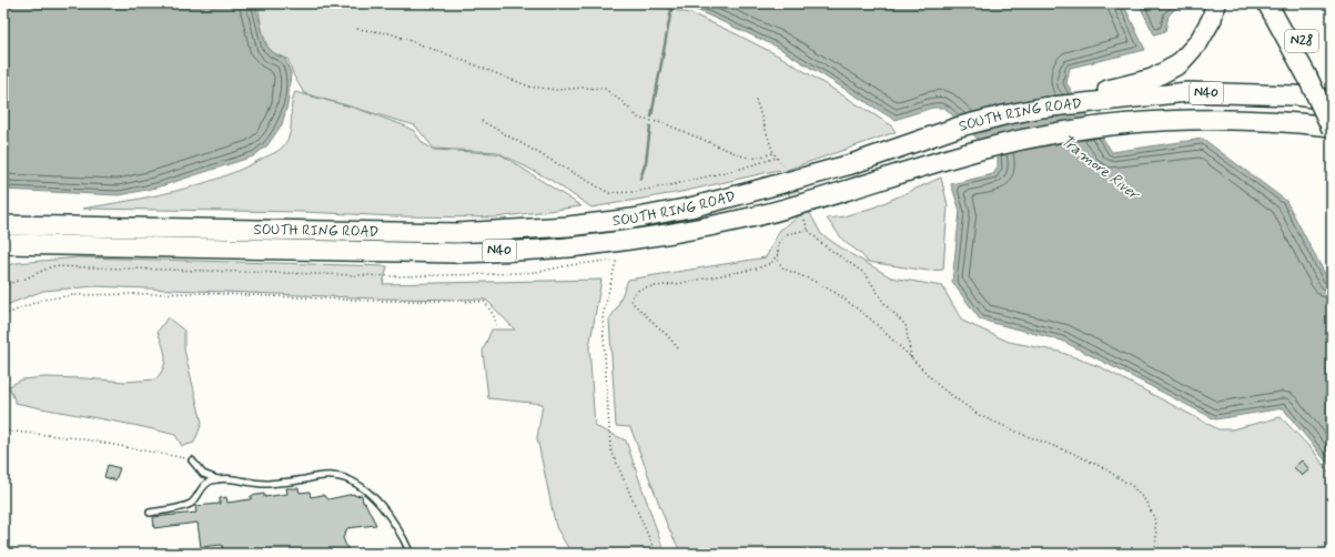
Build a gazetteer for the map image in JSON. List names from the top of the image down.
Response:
{
  "streets": {
    "highway": ["N28", "N40", "SOUTH RING ROAD"]
  },
  "crossings": [
    ["N28", "SOUTH RING ROAD"]
  ],
  "water": ["Tramore River"]
}
